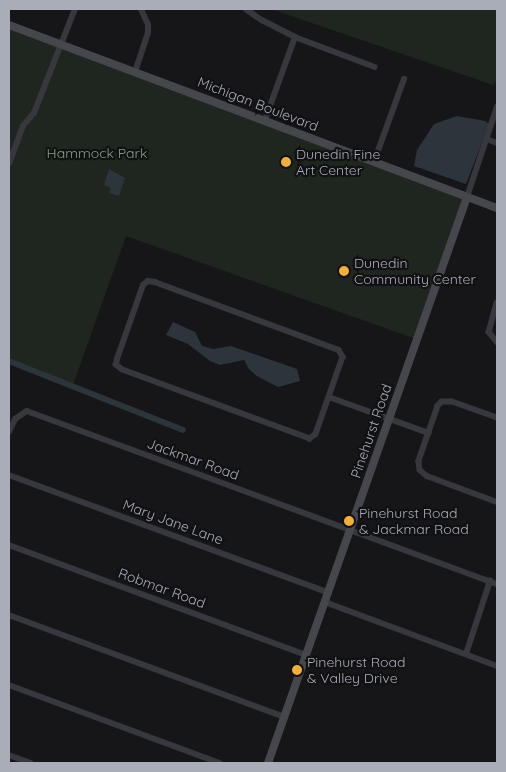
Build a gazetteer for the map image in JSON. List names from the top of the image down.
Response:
{
  "streets": {
    "street": [
      "Michigan Boulevard",
      "Pinehurst Road",
      "Jackmar Road",
      "Mary Jane Lane",
      "Robmar Road"
    ]
  },
  "crossings": [
    ["Michigan Boulevard", "Pinehurst Road"],
    ["Pinehurst Road", "Jackmar Road"],
    ["Pinehurst Road", "Mary Jane Lane"],
    ["Pinehurst Road", "Robmar Road"]
  ],
  "parks": ["Hammock Park"],
  "places": [
    "Dunedin Fine Art Center",
    "Dunedin Community Center",
    "Pinehurst Road & Jackmar Road",
    "Pinehurst Road & Valley Drive"
  ]
}
